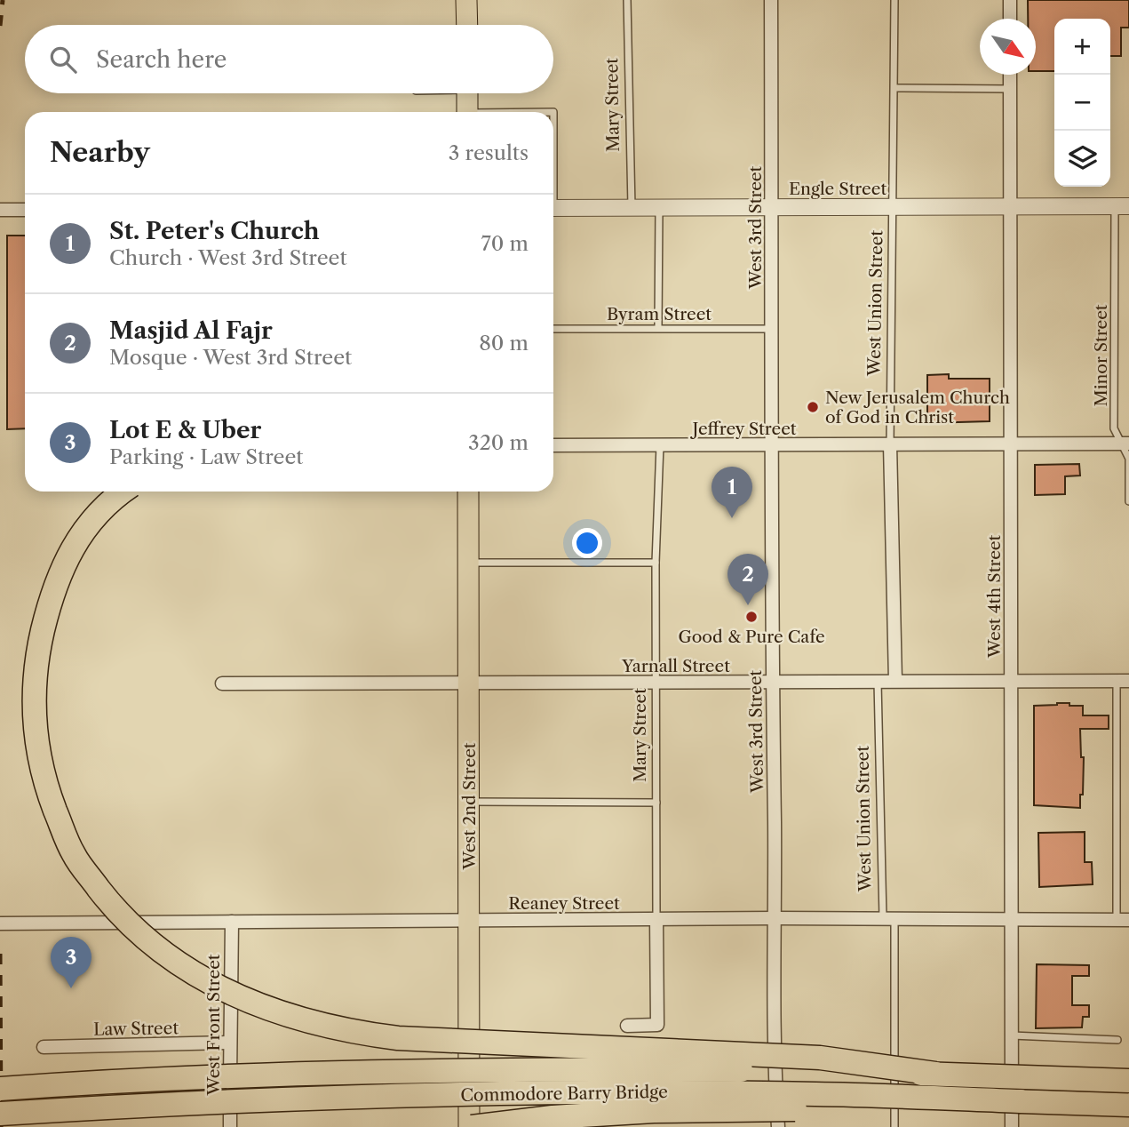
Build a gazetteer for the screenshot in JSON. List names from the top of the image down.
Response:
{
  "streets": {
    "highway": ["Commodore Barry Bridge"],
    "main road": ["West 2nd Street"],
    "street": [
      "Mary Street",
      "Engle Street",
      "West 3rd Street",
      "West Union Street",
      "Jeffrey Street",
      "West 4th Street",
      "Yarnall Street",
      "Reaney Street",
      "West Front Street",
      "Law Street"
    ],
    "lane": ["Byram Street", "Minor Street"]
  },
  "crossings": [
    ["Mary Street", "Engle Street"],
    ["Mary Street", "Jeffrey Street"],
    ["Mary Street", "Yarnall Street"],
    ["Mary Street", "Reaney Street"],
    ["Engle Street", "West 3rd Street"],
    ["Engle Street", "West Union Street"],
    ["Engle Street", "Minor Street"],
    ["Engle Street", "West 4th Street"],
    ["West 3rd Street", "Byram Street"],
    ["West 3rd Street", "Jeffrey Street"],
    ["West 3rd Street", "Yarnall Street"],
    ["West 3rd Street", "Reaney Street"],
    ["West Union Street", "Jeffrey Street"],
    ["West Union Street", "Yarnall Street"],
    ["West Union Street", "Reaney Street"],
    ["Minor Street", "Jeffrey Street"],
    ["Jeffrey Street", "West 4th Street"],
    ["West 4th Street", "Yarnall Street"],
    ["West 4th Street", "Reaney Street"],
    ["Yarnall Street", "West 2nd Street"],
    ["West 2nd Street", "Reaney Street"],
    ["Reaney Street", "West Front Street"],
    ["West Front Street", "Law Street"]
  ],
  "places": ["New Jerusalem Church of God in Christ", "Good & Pure Cafe"],
  "north": "bottom right",
  "page": {
    "map_buttons": ["+", "−"],
    "search": "Search here",
    "heading": ["Nearby", "3 results"],
    "list": [
      {
        "mark": "1",
        "name": "St. Peter's Church",
        "note": "Church · West 3rd Street",
        "value": "70 m"
      },
      {
        "mark": "2",
        "name": "Masjid Al Fajr",
        "note": "Mosque · West 3rd Street",
        "value": "80 m"
      },
      {
        "mark": "3",
        "name": "Lot E & Uber",
        "note": "Parking · Law Street",
        "value": "320 m"
      }
    ],
    "pins": ["1", "2", "3"]
  }
}
